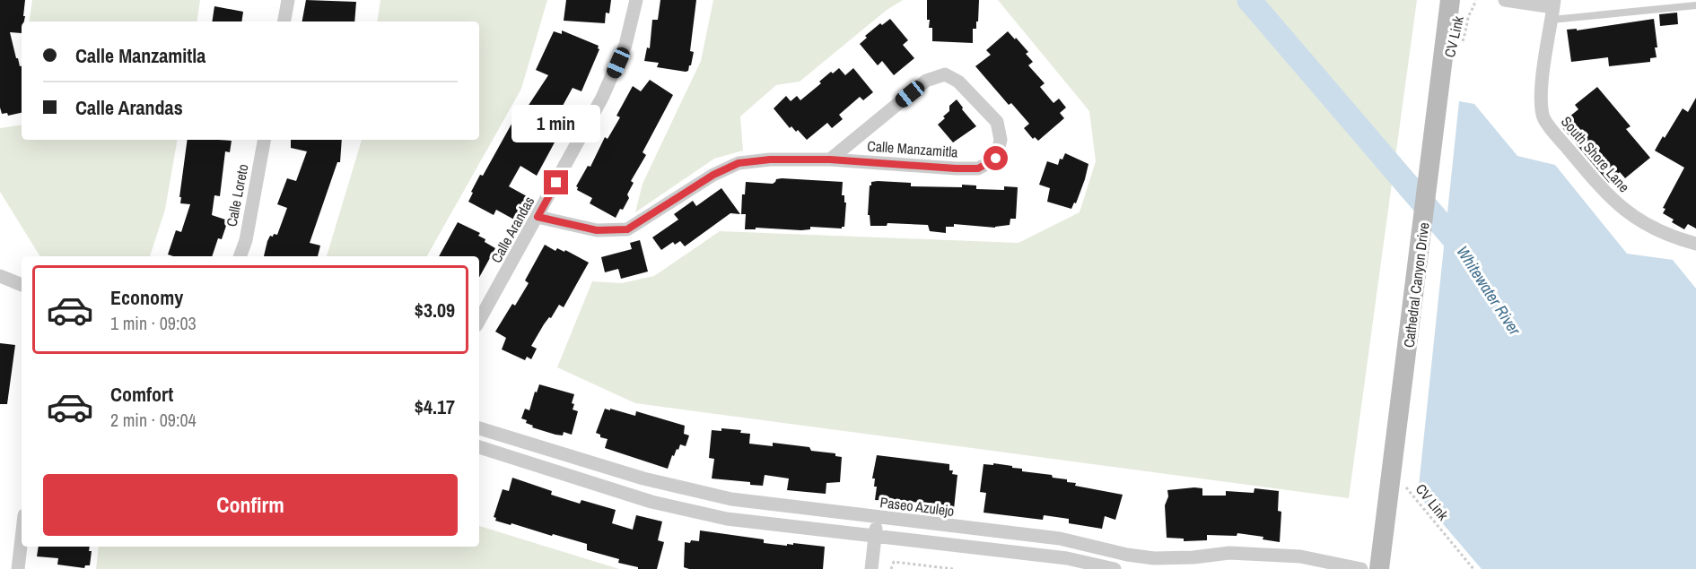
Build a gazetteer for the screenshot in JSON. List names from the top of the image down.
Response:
{
  "streets": {
    "street": [
      "Calle Manzamitla",
      "South Shore Lane",
      "Calle Loreto",
      "Calle Arandas",
      "Cathedral Canyon Drive",
      "Paseo Azulejo"
    ],
    "path": ["CV Link"]
  },
  "crossings": [
    ["Calle Manzamitla", "Calle Arandas"]
  ],
  "water": ["Whitewater River"],
  "page": {
    "banner": ["Calle Manzamitla", "Calle Arandas"],
    "bubble": "1 min",
    "list": [
      {
        "name": "Economy",
        "note": "1 min · 09:03",
        "value": "$3.09"
      },
      {
        "name": "Comfort",
        "note": "2 min · 09:04",
        "value": "$4.17"
      }
    ],
    "buttons": "Confirm"
  }
}
